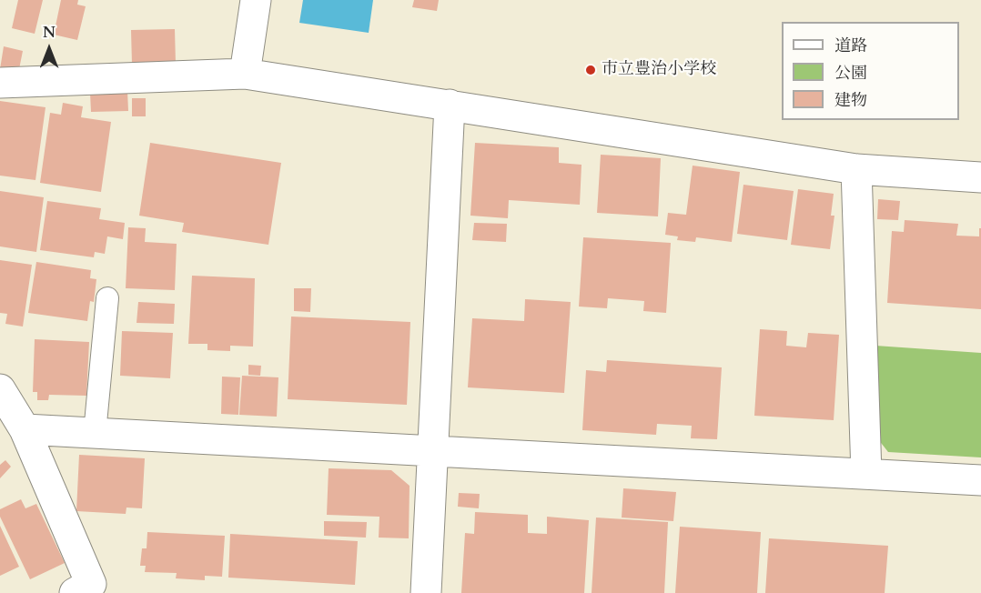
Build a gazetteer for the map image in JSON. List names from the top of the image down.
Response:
{
  "places": ["市立豊治小学校"],
  "legend": ["道路", "公園", "建物"],
  "north": "top"
}
